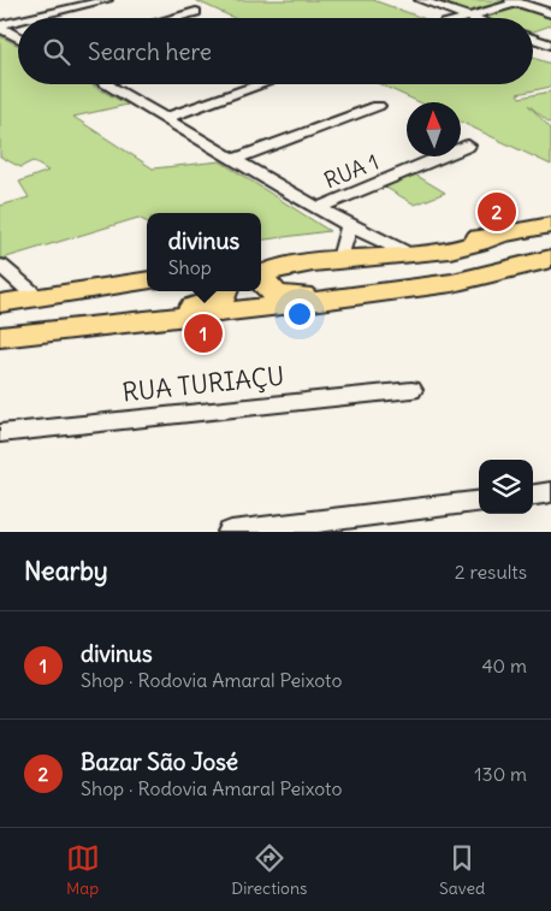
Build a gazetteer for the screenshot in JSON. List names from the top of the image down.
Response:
{
  "streets": {
    "street": ["RUA 1", "RUA TURIAÇU"]
  },
  "north": "top",
  "page": {
    "search": "Search here",
    "pins": ["2", "1"],
    "popup": ["divinus", "Shop"],
    "heading": ["Nearby", "2 results"],
    "list": [
      {
        "mark": "1",
        "name": "divinus",
        "note": "Shop · Rodovia Amaral Peixoto",
        "value": "40 m"
      },
      {
        "mark": "2",
        "name": "Bazar São José",
        "note": "Shop · Rodovia Amaral Peixoto",
        "value": "130 m"
      }
    ],
    "nav": ["Map", "Directions", "Saved"]
  }
}
